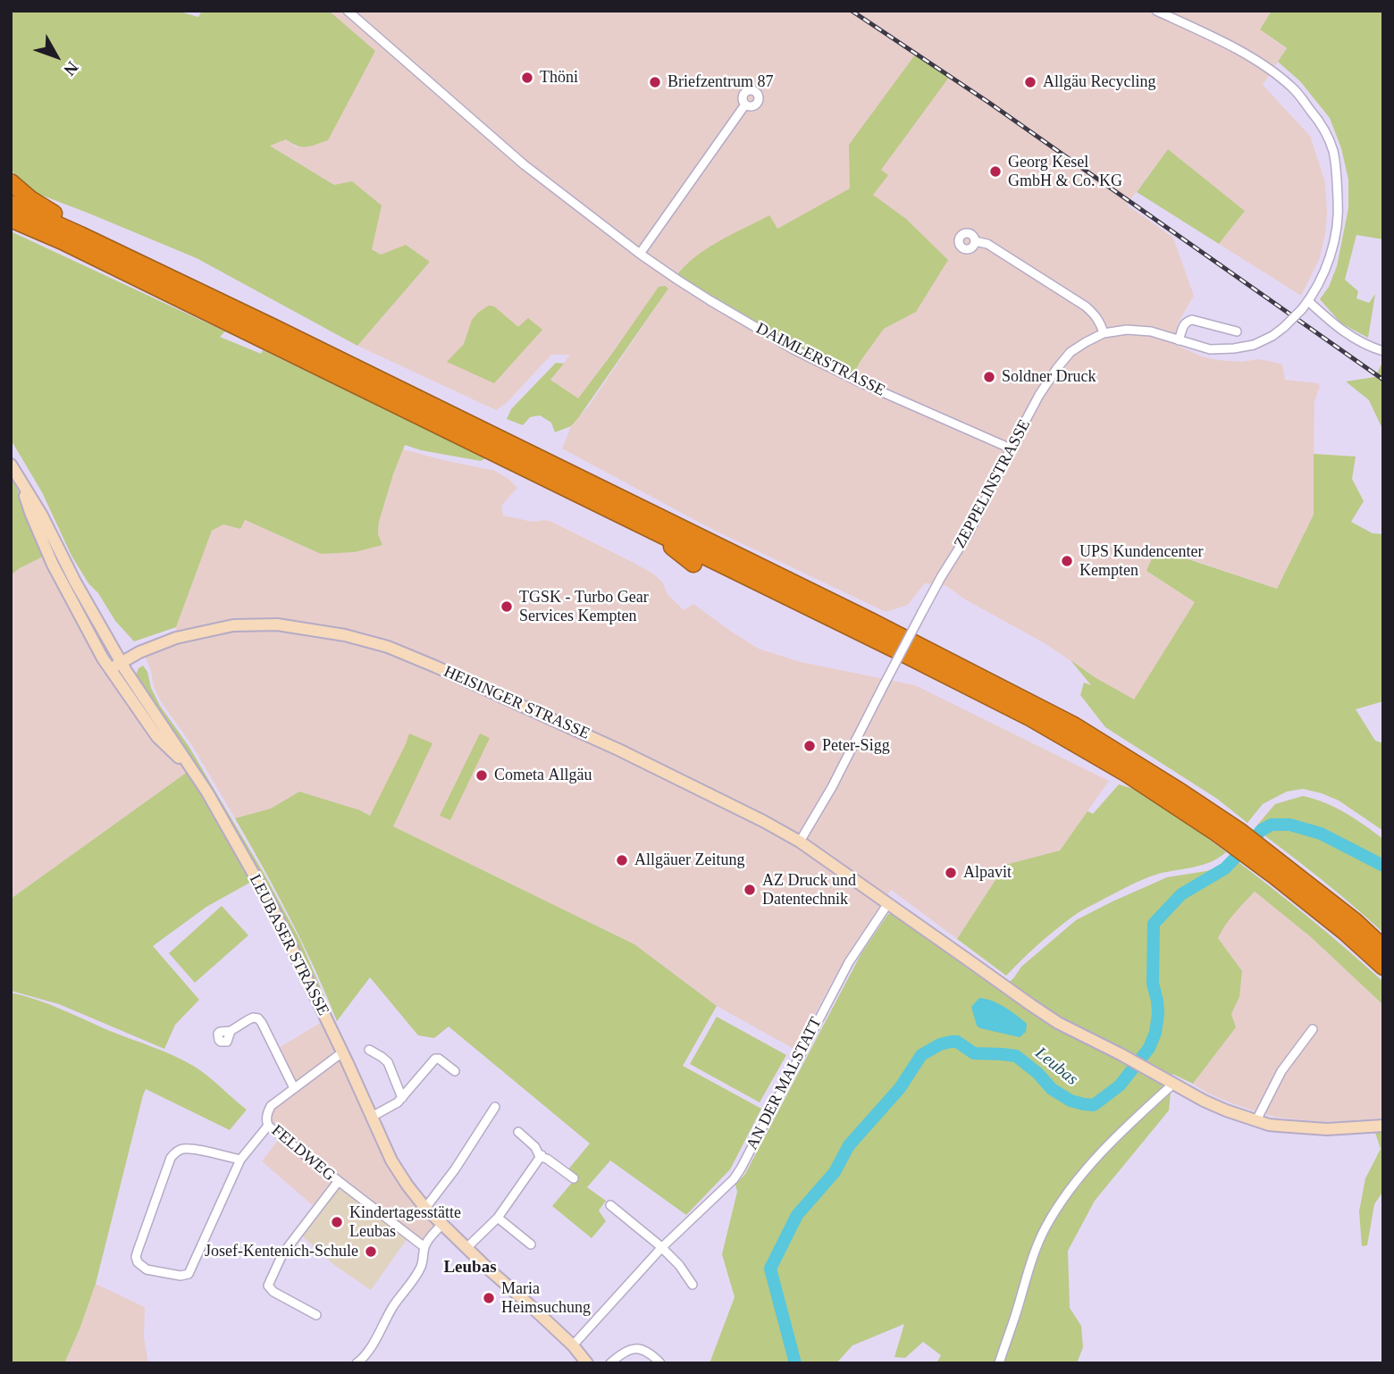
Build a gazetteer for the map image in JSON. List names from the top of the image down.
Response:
{
  "streets": {
    "main road": ["HEISINGER STRASSE", "LEUBASER STRASSE"],
    "street": [
      "DAIMLERSTRASSE",
      "ZEPPELINSTRASSE",
      "AN DER MALSTATT",
      "FELDWEG"
    ]
  },
  "crossings": [
    ["DAIMLERSTRASSE", "ZEPPELINSTRASSE"],
    ["ZEPPELINSTRASSE", "HEISINGER STRASSE"],
    ["HEISINGER STRASSE", "LEUBASER STRASSE"],
    ["HEISINGER STRASSE", "AN DER MALSTATT"],
    ["LEUBASER STRASSE", "AN DER MALSTATT"],
    ["LEUBASER STRASSE", "FELDWEG"]
  ],
  "districts": ["Leubas"],
  "water": ["Leubas"],
  "places": [
    "Thöni",
    "Briefzentrum 87",
    "Allgäu Recycling",
    "Georg Kesel GmbH & Co. KG",
    "Soldner Druck",
    "UPS Kundencenter Kempten",
    "TGSK - Turbo Gear Services Kempten",
    "Peter-Sigg",
    "Cometa Allgäu",
    "Allgäuer Zeitung",
    "Alpavit",
    "AZ Druck und Datentechnik",
    "Kindertagesstätte Leubas",
    "Josef-Kentenich-Schule",
    "Maria Heimsuchung"
  ],
  "north": "bottom right"
}
